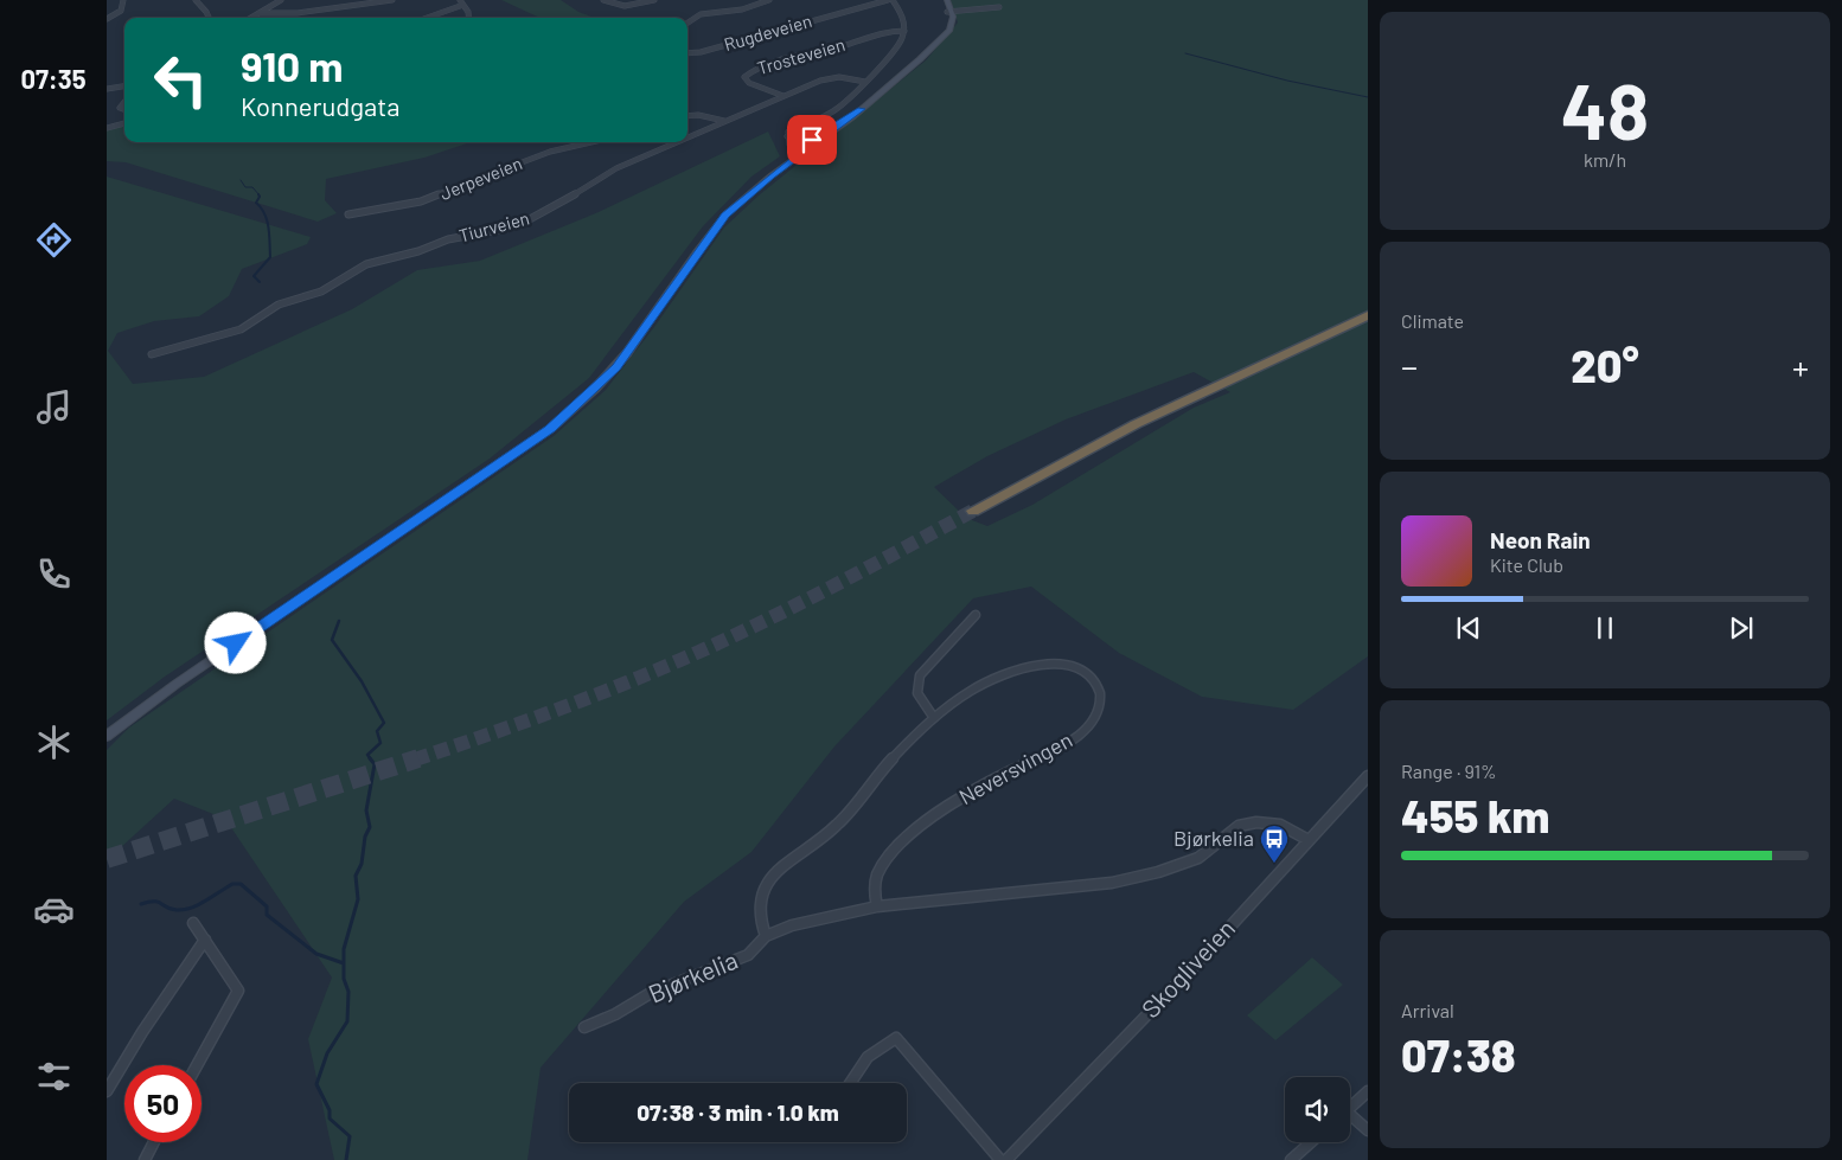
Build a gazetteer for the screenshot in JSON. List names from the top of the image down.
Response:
{
  "streets": {
    "street": [
      "Rugdeveien",
      "Trosteveien",
      "Jerpeveien",
      "Tiurveien",
      "Neversvingen",
      "Skogliveien",
      "Bjørkelia"
    ]
  },
  "crossings": [
    ["Trosteveien", "Tiurveien"],
    ["Neversvingen", "Bjørkelia"],
    ["Skogliveien", "Bjørkelia"]
  ],
  "places": {
    "bus stop": ["Bjørkelia"]
  },
  "page": {
    "tabs": "07:35",
    "tile": [
      ["48", "km/h"],
      "Climate",
      ["Range · 91%", "455 km"],
      ["Arrival", "07:38"]
    ],
    "turn": ["910 m", "Konnerudgata"],
    "heat": ["−", "20°", "+"],
    "song": ["Neon Rain", "Kite Club"],
    "limit": "50",
    "trip": "07:38 · 3 min · 1.0 km"
  }
}
